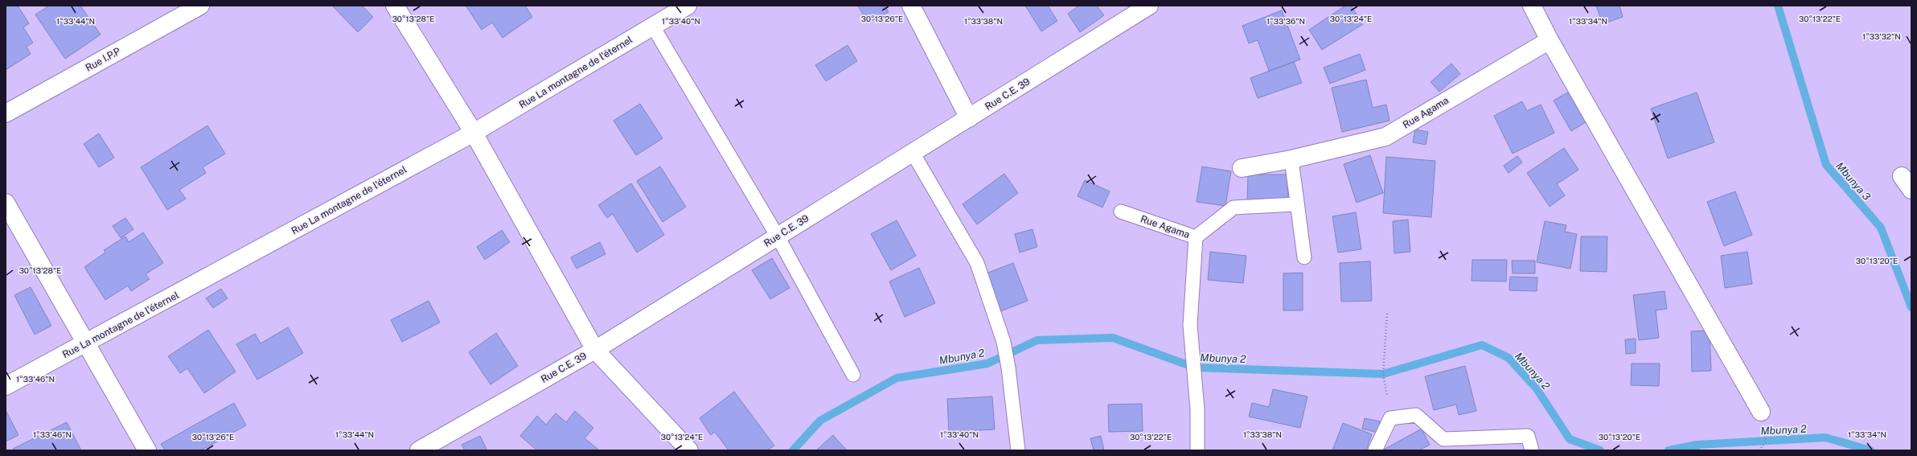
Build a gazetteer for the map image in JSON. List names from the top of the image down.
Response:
{
  "streets": {
    "street": [
      "Rue I.P.P",
      "Rue La montagne de l'éternel",
      "Rue C.E. 39",
      "Rue Agama"
    ]
  },
  "water": ["Mbunya 3", "Mbunya 2"],
  "coordinates": [
    "30°13'28\"E",
    "30°13'26\"E",
    "30°13'24\"E",
    "30°13'22\"E",
    "1°33'44\"N",
    "1°33'34\"N",
    "1°33'40\"N",
    "1°33'38\"N",
    "1°33'36\"N",
    "1°33'32\"N",
    "30°13'20\"E",
    "1°33'46\"N"
  ]
}
